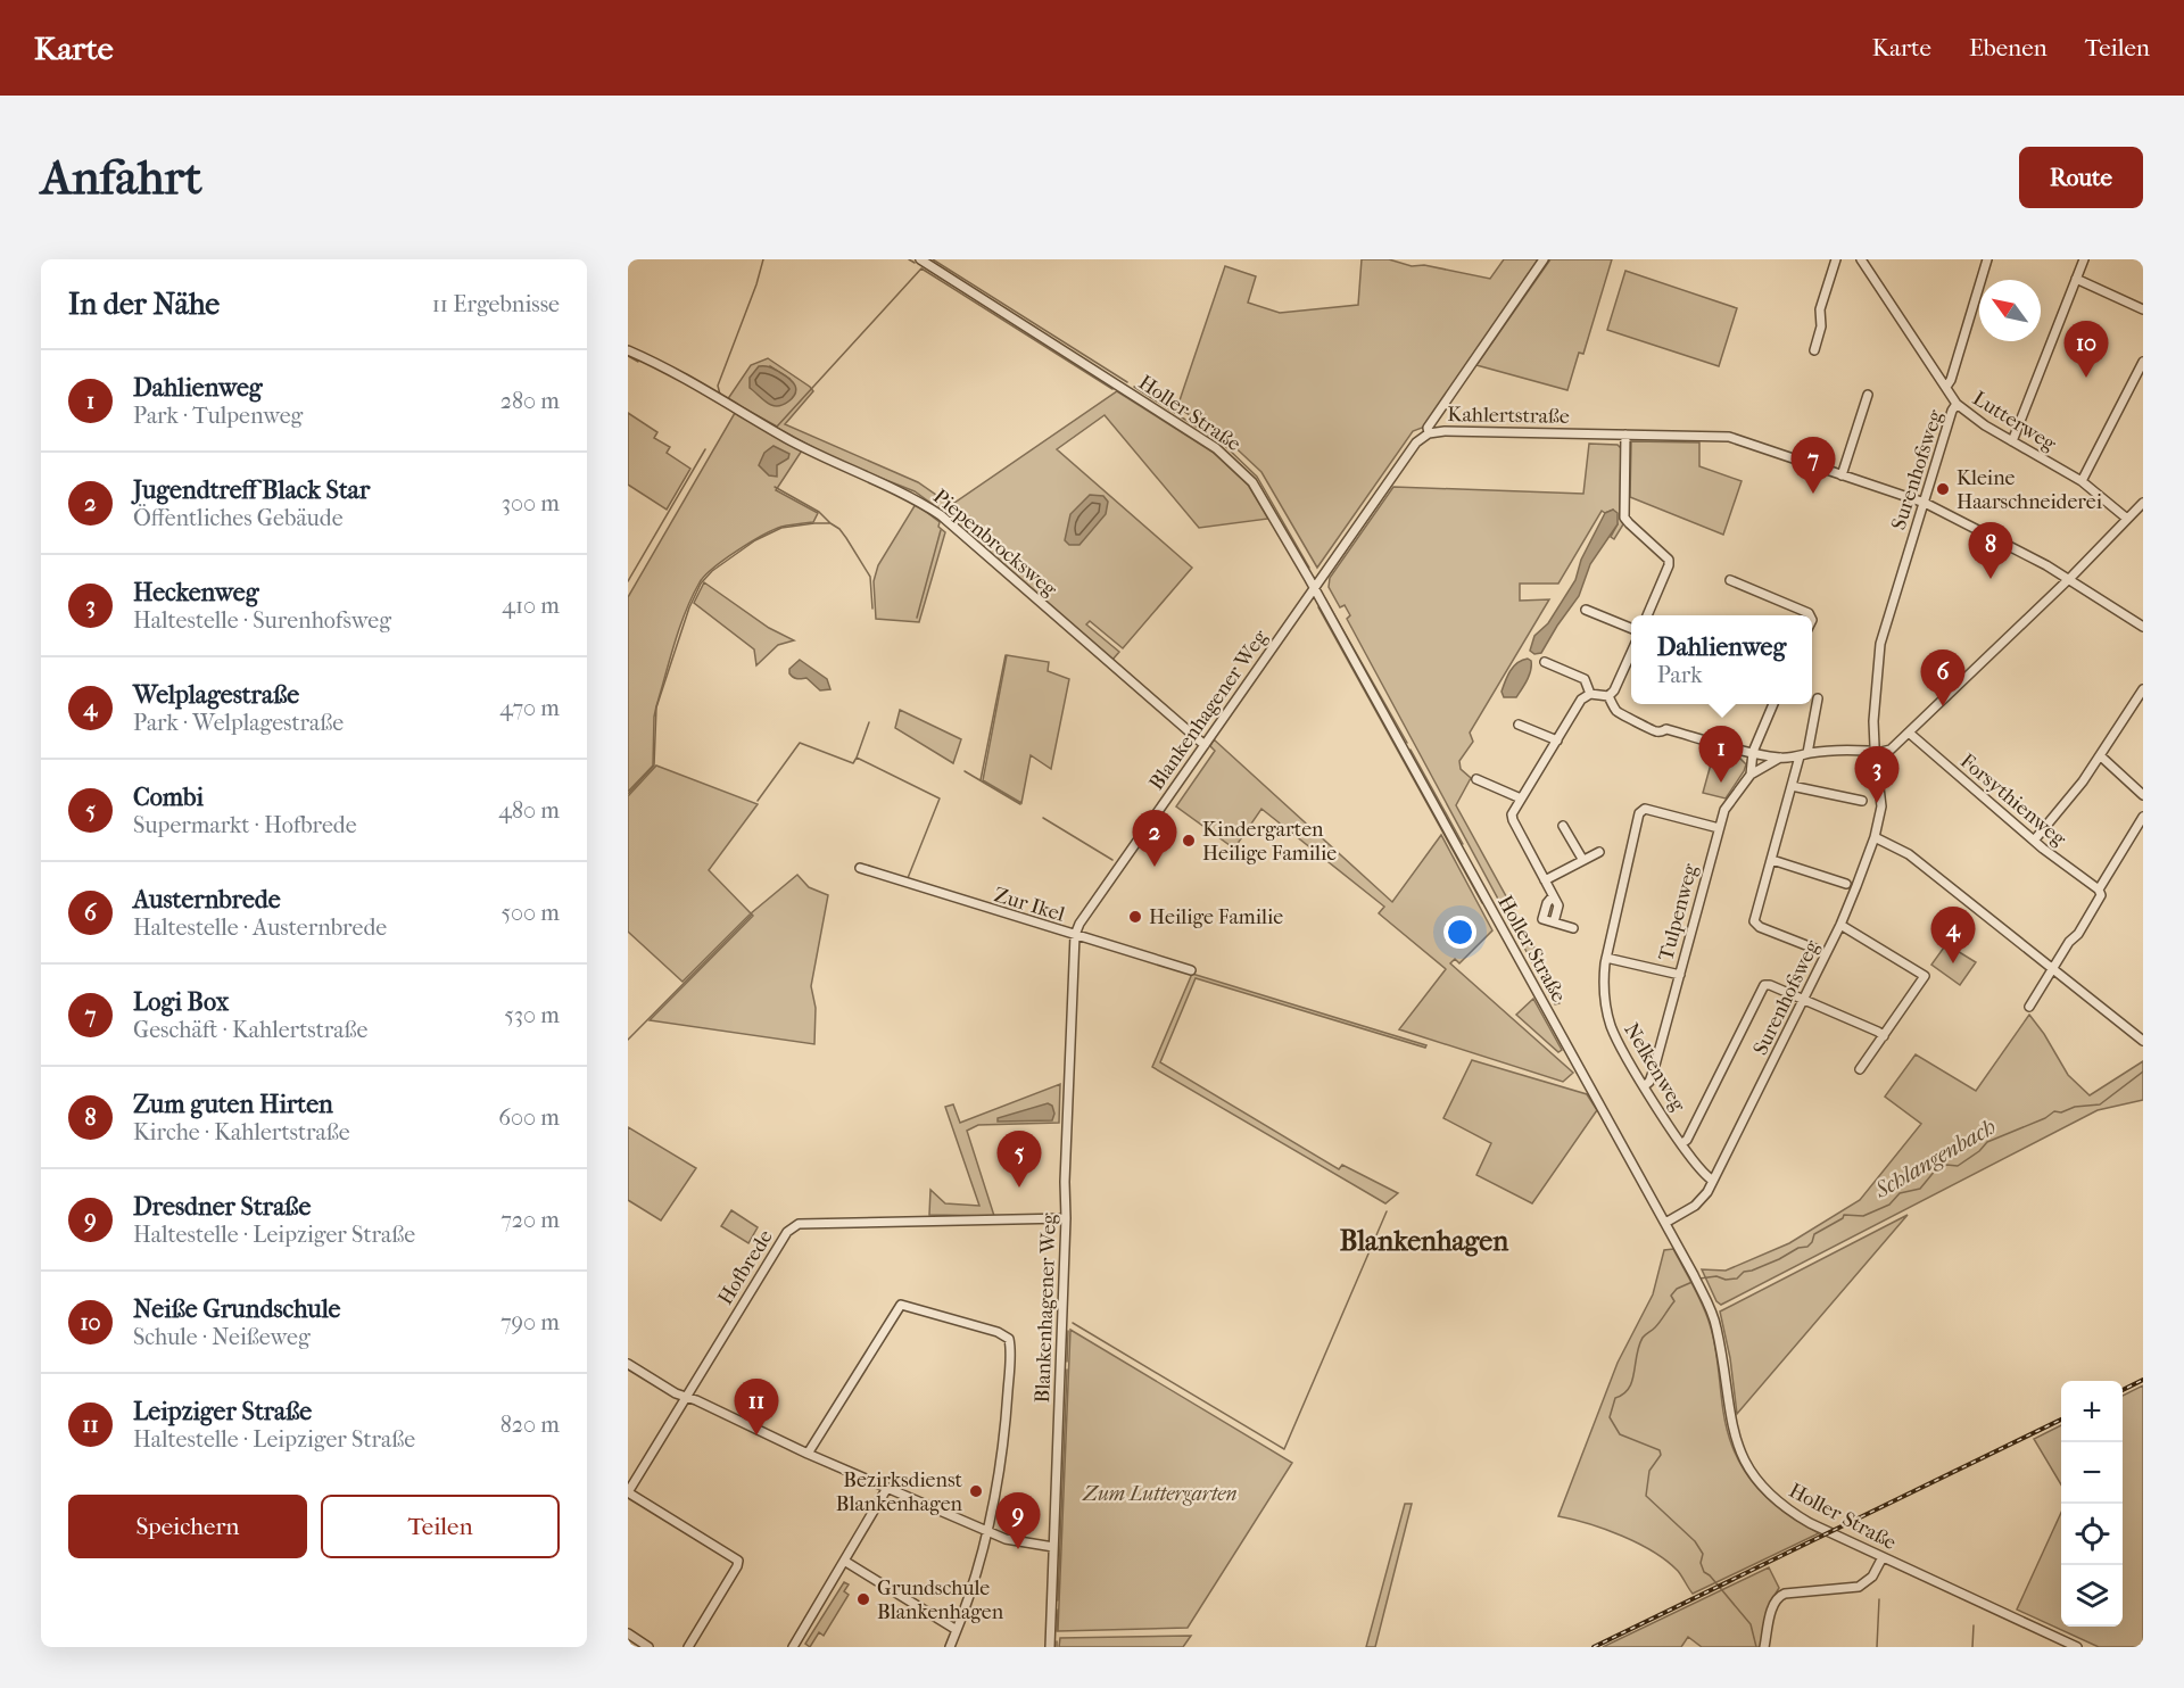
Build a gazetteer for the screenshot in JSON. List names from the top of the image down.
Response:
{
  "streets": {
    "street": [
      "Holler Straße",
      "Kahlertstraße",
      "Lutterweg",
      "Surenhofsweg",
      "Piepenbrocksweg",
      "Blankenhagener Weg",
      "Forsythienweg",
      "Zur Ikel",
      "Tulpenweg",
      "Nelkenweg",
      "Hofbrede"
    ]
  },
  "crossings": [
    ["Holler Straße", "Surenhofsweg"],
    ["Holler Straße", "Blankenhagener Weg"],
    ["Kahlertstraße", "Surenhofsweg"],
    ["Kahlertstraße", "Blankenhagener Weg"],
    ["Lutterweg", "Surenhofsweg"],
    ["Surenhofsweg", "Nelkenweg"],
    ["Piepenbrocksweg", "Blankenhagener Weg"],
    ["Blankenhagener Weg", "Zur Ikel"],
    ["Blankenhagener Weg", "Hofbrede"],
    ["Tulpenweg", "Nelkenweg"]
  ],
  "districts": ["Blankenhagen"],
  "water": ["Schlangenbach"],
  "parks": ["Zum Luttergarten"],
  "places": [
    "Kleine Haarschneiderei",
    "Kindergarten Heilige Familie",
    "Heilige Familie",
    "Bezirksdienst Blankenhagen",
    "Grundschule Blankenhagen"
  ],
  "north": "top left",
  "page": {
    "header": "Karte",
    "nav": ["Karte", "Ebenen", "Teilen"],
    "buttons": [
      "Route",
      ["Speichern", "Teilen"]
    ],
    "title": "Anfahrt",
    "heading": ["In der Nähe", "11 Ergebnisse"],
    "pins": [
      "10",
      "7",
      "8",
      "6",
      "1",
      "3",
      "2",
      "4",
      "5",
      "11",
      "9"
    ],
    "list": [
      {
        "mark": "1",
        "name": "Dahlienweg",
        "note": "Park · Tulpenweg",
        "value": "280 m"
      },
      {
        "mark": "2",
        "name": "Jugendtreff Black Star",
        "note": "Öffentliches Gebäude",
        "value": "300 m"
      },
      {
        "mark": "3",
        "name": "Heckenweg",
        "note": "Haltestelle · Surenhofsweg",
        "value": "410 m"
      },
      {
        "mark": "4",
        "name": "Welplagestraße",
        "note": "Park · Welplagestraße",
        "value": "470 m"
      },
      {
        "mark": "5",
        "name": "Combi",
        "note": "Supermarkt · Hofbrede",
        "value": "480 m"
      },
      {
        "mark": "6",
        "name": "Austernbrede",
        "note": "Haltestelle · Austernbrede",
        "value": "500 m"
      },
      {
        "mark": "7",
        "name": "Logi Box",
        "note": "Geschäft · Kahlertstraße",
        "value": "530 m"
      },
      {
        "mark": "8",
        "name": "Zum guten Hirten",
        "note": "Kirche · Kahlertstraße",
        "value": "600 m"
      },
      {
        "mark": "9",
        "name": "Dresdner Straße",
        "note": "Haltestelle · Leipziger Straße",
        "value": "720 m"
      },
      {
        "mark": "10",
        "name": "Neiße Grundschule",
        "note": "Schule · Neißeweg",
        "value": "790 m"
      },
      {
        "mark": "11",
        "name": "Leipziger Straße",
        "note": "Haltestelle · Leipziger Straße",
        "value": "820 m"
      }
    ],
    "popup": ["Dahlienweg", "Park"],
    "map_buttons": ["+", "−"]
  }
}
